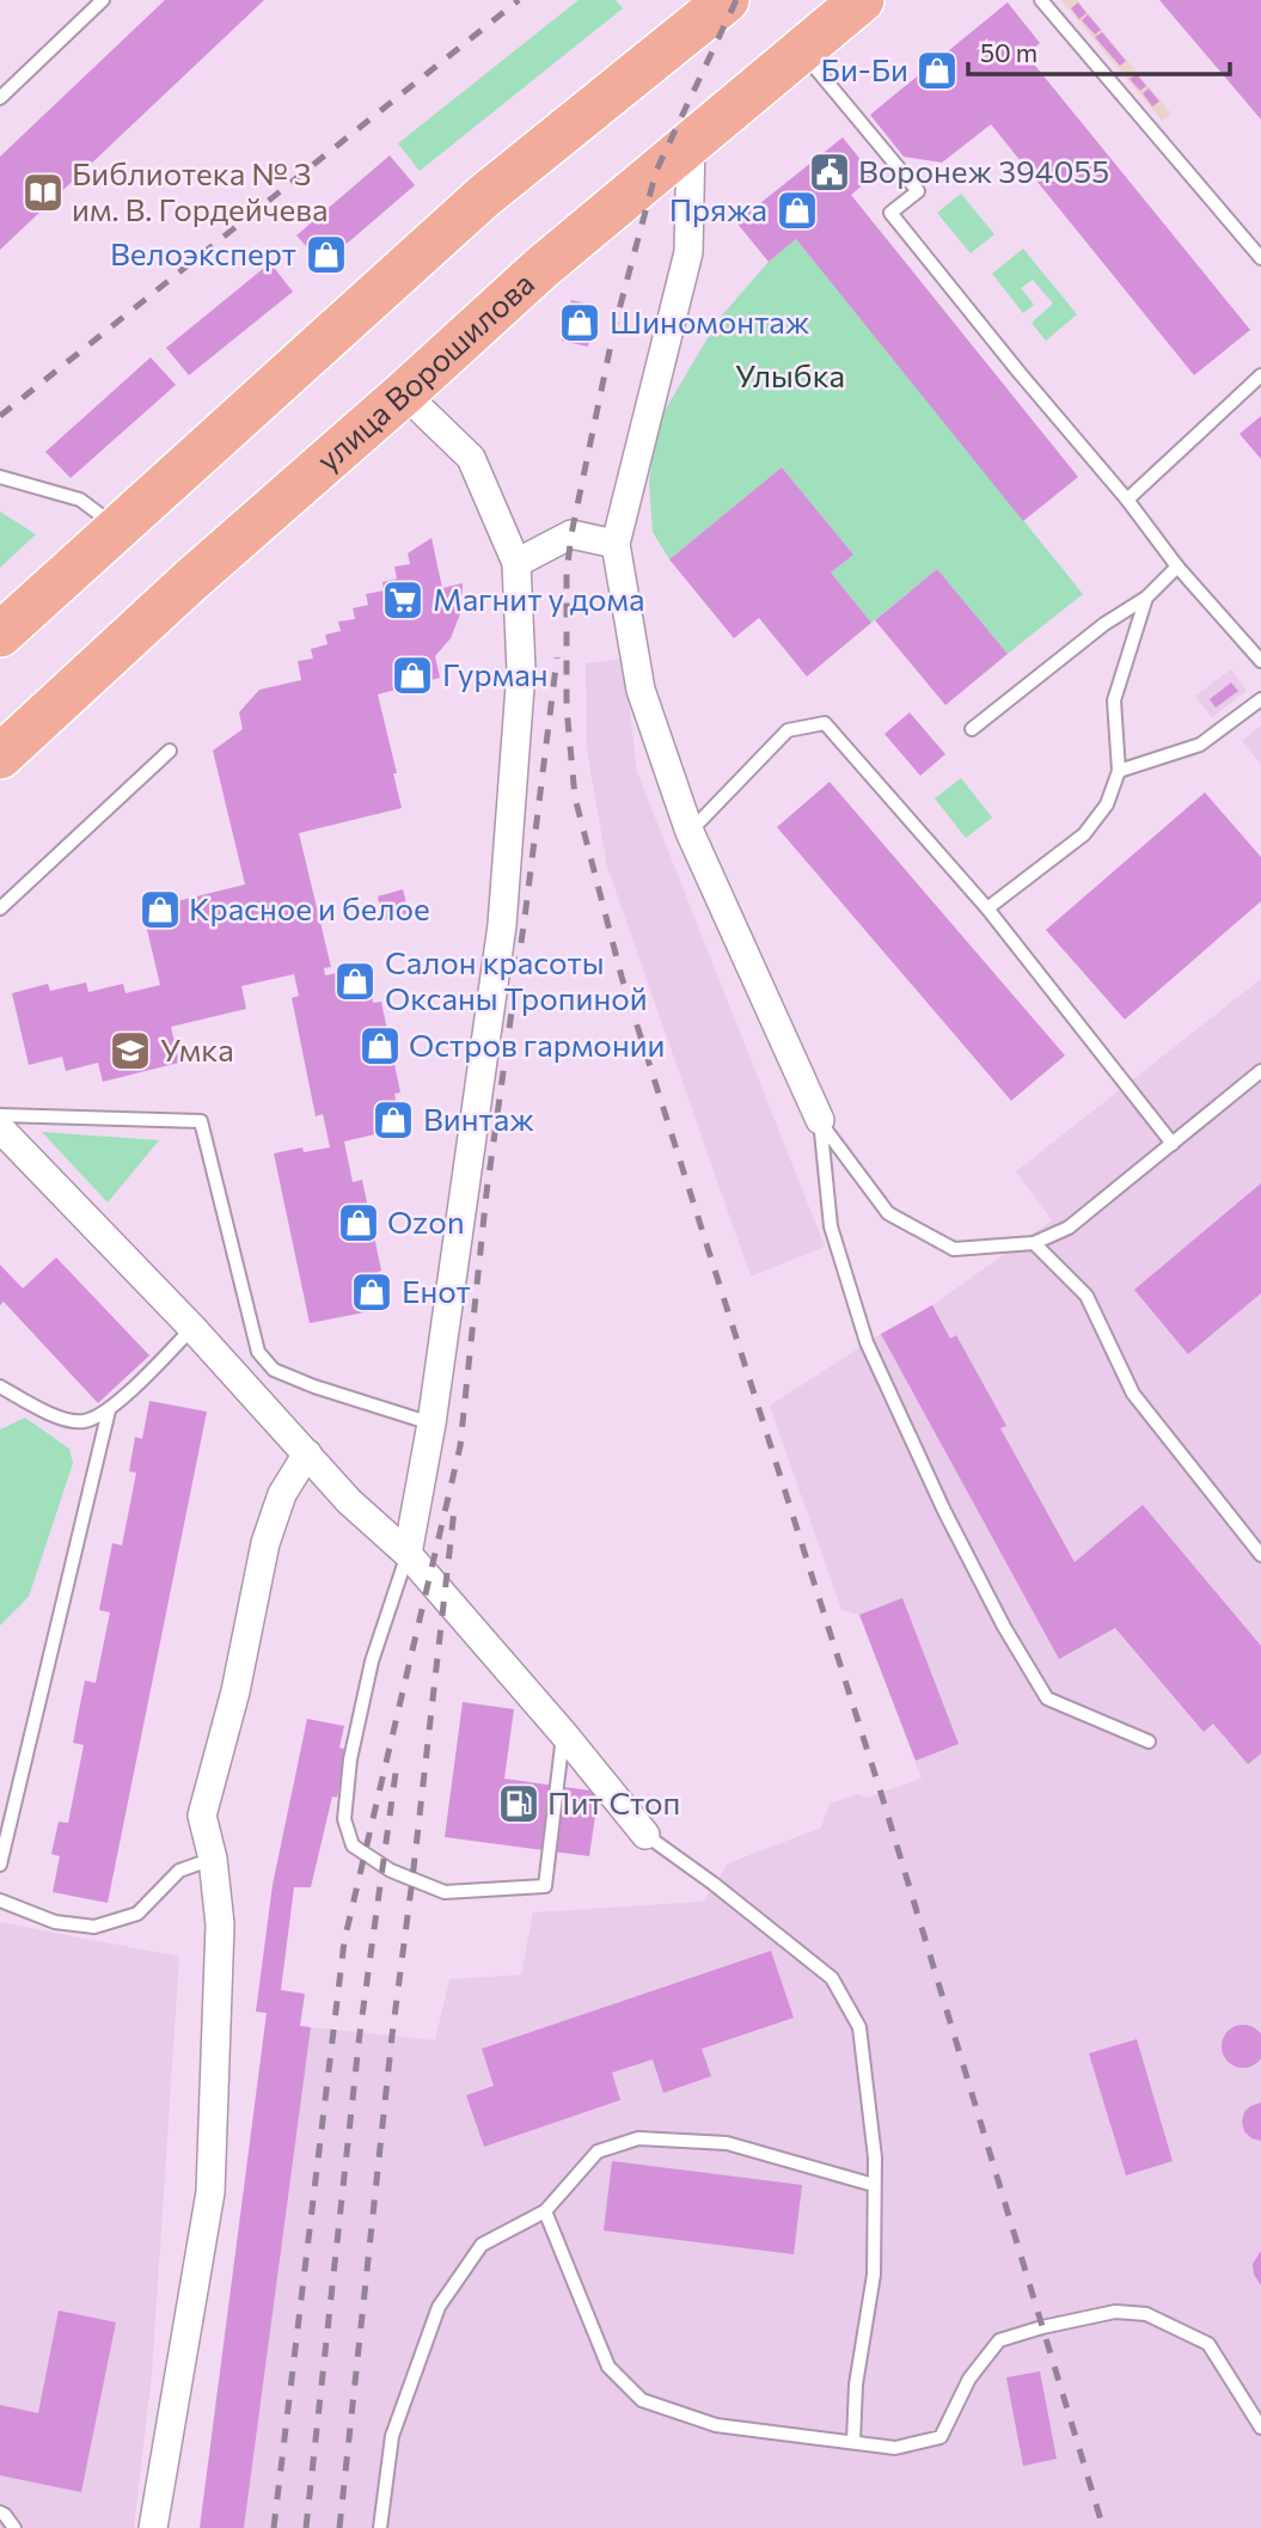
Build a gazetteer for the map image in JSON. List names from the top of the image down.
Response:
{
  "streets": {
    "main road": ["улица Ворошилова"]
  },
  "parks": ["Улыбка"],
  "places": {
    "shop": [
      "Би-Би",
      "Пряжа",
      "Велоэксперт",
      "Шиномонтаж",
      "Гурман",
      "Красное и белое",
      "Салон красоты Оксаны Тропиной",
      "Остров гармонии",
      "Винтаж",
      "Ozon",
      "Енот"
    ],
    "public building": ["Воронеж 394055"],
    "library": ["Библиотека № 3 им. В. Гордейчева"],
    "supermarket": ["Магнит у дома"],
    "school or university": ["Умка"],
    "fuel station": ["Пит Стоп"]
  },
  "scale_bar": "50 m"
}
